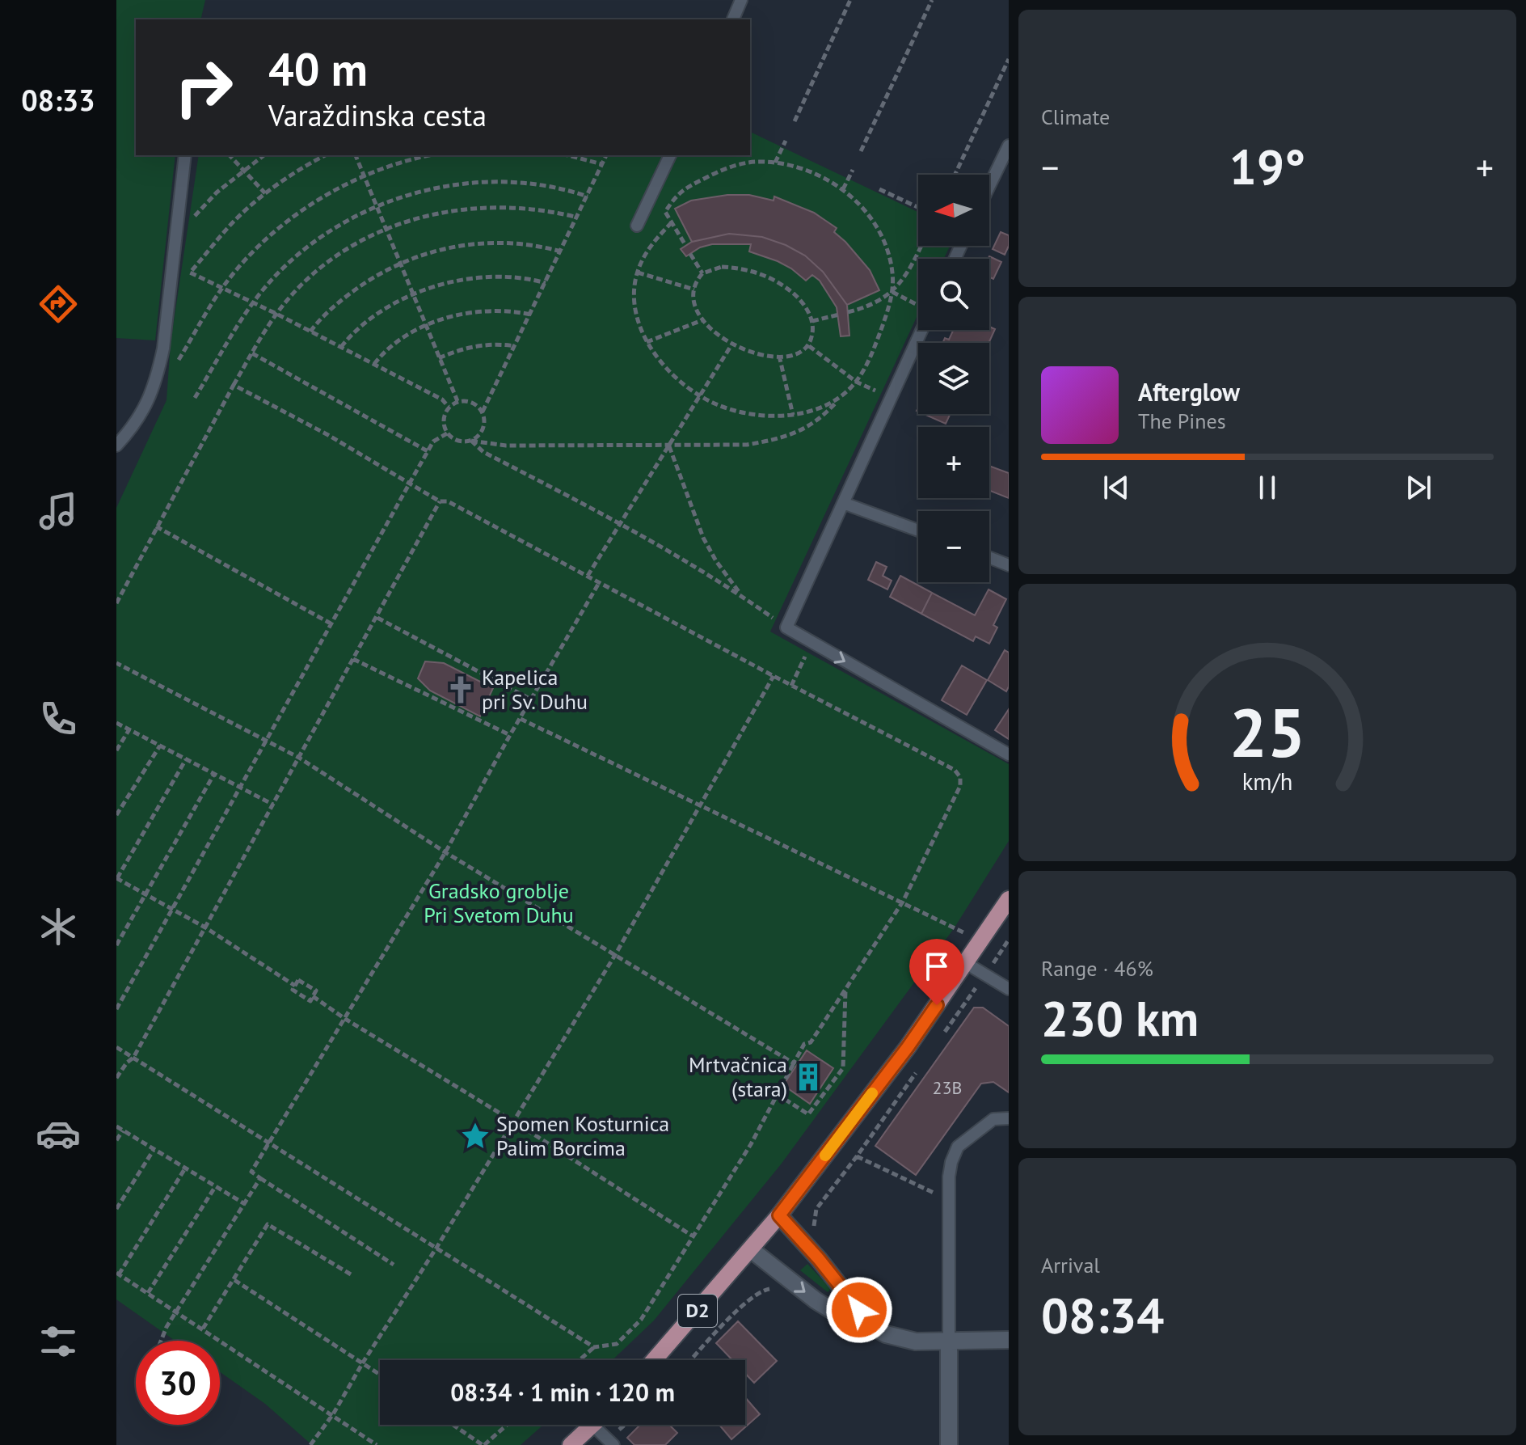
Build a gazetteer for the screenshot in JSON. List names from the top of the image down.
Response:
{
  "streets": {
    "main road": ["D2"]
  },
  "parks": ["Gradsko groblje Pri Svetom Duhu"],
  "places": {
    "church": ["Kapelica pri Sv. Duhu"],
    "building": ["Mrtvačnica (stara)"],
    "place": ["Spomen Kosturnica Palim Borcima"]
  },
  "house_numbers": ["23B"],
  "north": "left",
  "page": {
    "tabs": "08:33",
    "tile": [
      "Climate",
      ["Range · 46%", "230 km"],
      ["Arrival", "08:34"]
    ],
    "turn": ["40 m", "Varaždinska cesta"],
    "heat": ["−", "19°", "+"],
    "map_buttons": ["+", "−"],
    "song": ["Afterglow", "The Pines"],
    "limit": "30",
    "trip": "08:34 · 1 min · 120 m",
    "gauge": ["25", "km/h"]
  }
}
